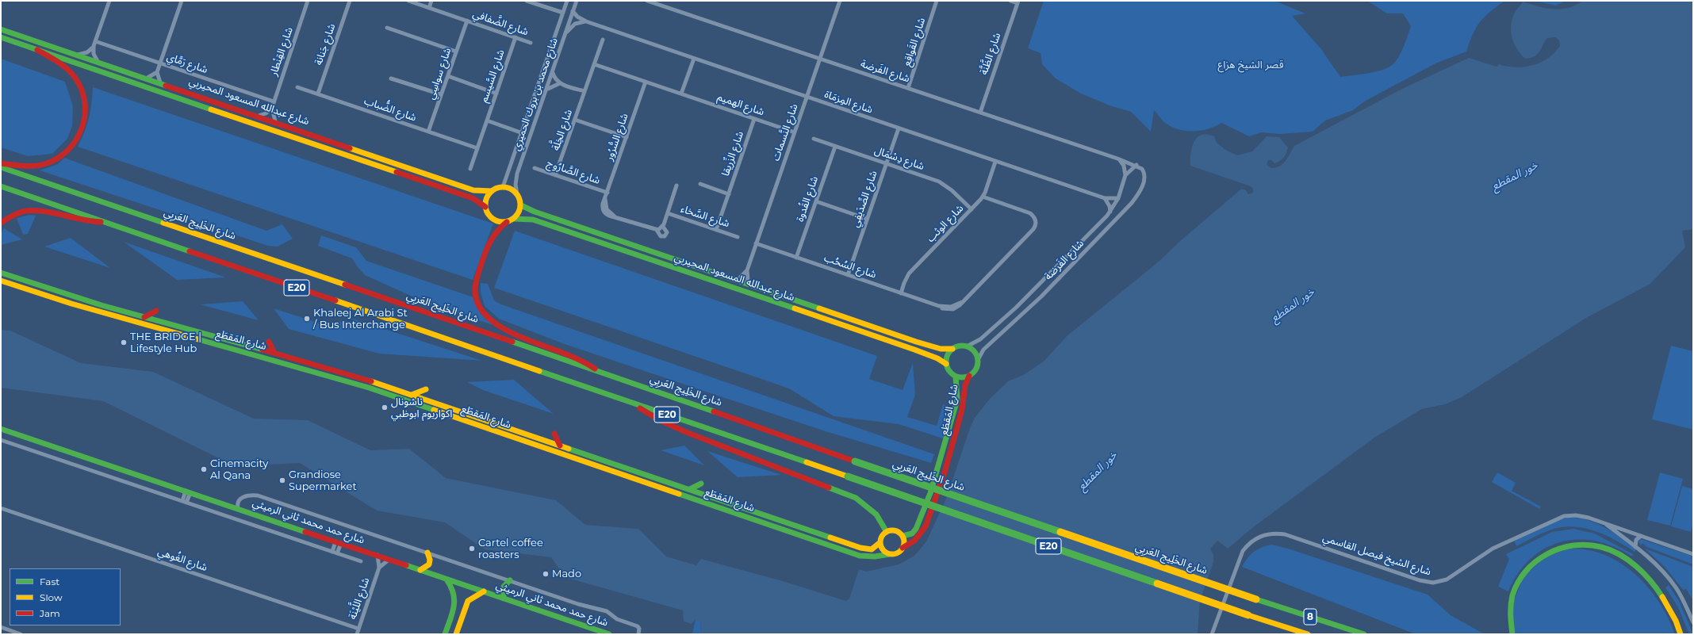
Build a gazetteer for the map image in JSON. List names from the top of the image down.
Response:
{
  "streets": {
    "main road": [
      "شارع عبدالله المسعود المحيربي",
      "شارع الخَلِيج العَربِي",
      "E20",
      "شارع المَقطَع",
      "شارع حمد محمد ثاني الرميثي",
      "8"
    ],
    "street": [
      "شارع الضَّفافي",
      "شارع القَواقِع",
      "شارع جَنانة",
      "شارع القِنْطار",
      "شارع الظَّنَّة",
      "شارع رَمَّاي",
      "شارع الفَرضة",
      "شارع سواسِي",
      "شارع السَّيسم",
      "شارع محمد بن بروك الحميري",
      "شارع المِزمَاة",
      "شارع الهميم",
      "شارع الضُّباب",
      "شارع الخِلَّة",
      "شارع النَّسمات",
      "شارع السُّرُور",
      "شارع الزِّريقا",
      "شارع دِسْمَال",
      "شارع الصَّارُوج",
      "شارع القُدوة",
      "شارع الصِّدَيفِي",
      "شارع السَّخاء",
      "شارع الوثب",
      "شارع السُحُب",
      "شارع الشيخ فيصل القاسمي",
      "شارع الغُوهي",
      "شارع اللَّيْنَة"
    ]
  },
  "crossings": [
    ["شارع الضَّفافي", "شارع سواسِي"],
    ["شارع الضَّفافي", "شارع السَّيسم"],
    ["شارع القَواقِع", "شارع الفَرضة"],
    ["شارع جَنانة", "شارع الضُّباب"],
    ["شارع القِنْطار", "شارع رَمَّاي"],
    ["شارع القِنْطار", "شارع عبدالله المسعود المحيربي"],
    ["شارع الظَّنَّة", "شارع الفَرضة"],
    ["شارع الفَرضة", "شارع عبدالله المسعود المحيربي"],
    ["شارع الفَرضة", "شارع المِزمَاة"],
    ["شارع الفَرضة", "شارع النَّسمات"],
    ["شارع الفَرضة", "شارع المَقطَع"],
    ["شارع سواسِي", "شارع الضُّباب"],
    ["شارع السَّيسم", "شارع الضُّباب"],
    ["شارع محمد بن بروك الحميري", "شارع عبدالله المسعود المحيربي"],
    ["شارع محمد بن بروك الحميري", "شارع المِزمَاة"],
    ["شارع عبدالله المسعود المحيربي", "شارع المَقطَع"],
    ["شارع المِزمَاة", "شارع النَّسمات"],
    ["شارع المِزمَاة", "شارع الصِّدَيفِي"],
    ["شارع المِزمَاة", "شارع الوثب"],
    ["شارع الهميم", "شارع الخِلَّة"],
    ["شارع الهميم", "شارع النَّسمات"],
    ["شارع الهميم", "شارع السُّرُور"],
    ["شارع الهميم", "شارع الزِّريقا"],
    ["شارع الخِلَّة", "شارع الصَّارُوج"],
    ["شارع النَّسمات", "شارع السُحُب"],
    ["شارع السُّرُور", "شارع الصَّارُوج"],
    ["شارع السُّرُور", "شارع السَّخاء"],
    ["شارع الزِّريقا", "شارع السَّخاء"],
    ["شارع دِسْمَال", "شارع القُدوة"],
    ["شارع دِسْمَال", "شارع الصِّدَيفِي"],
    ["شارع دِسْمَال", "شارع الوثب"],
    ["شارع القُدوة", "شارع السُحُب"],
    ["شارع الصِّدَيفِي", "شارع السُحُب"],
    ["شارع الوثب", "شارع السُحُب"],
    ["E20", "8"],
    ["شارع حمد محمد ثاني الرميثي", "شارع اللَّيْنَة"],
    ["شارع الغُوهي", "شارع اللَّيْنَة"]
  ],
  "water": ["خور المقطع"],
  "parks": ["قصر الشيخ هزاع"],
  "places": [
    "Khaleej Al Arabi St / Bus Interchange",
    "THE BRIDGE | Lifestyle Hub",
    "ناشونال اكواريوم ابوظبي",
    "Cinemacity Al Qana",
    "Grandiose Supermarket",
    "Cartel coffee roasters",
    "Mado"
  ],
  "legend": ["Fast", "Slow", "Jam"]
}
